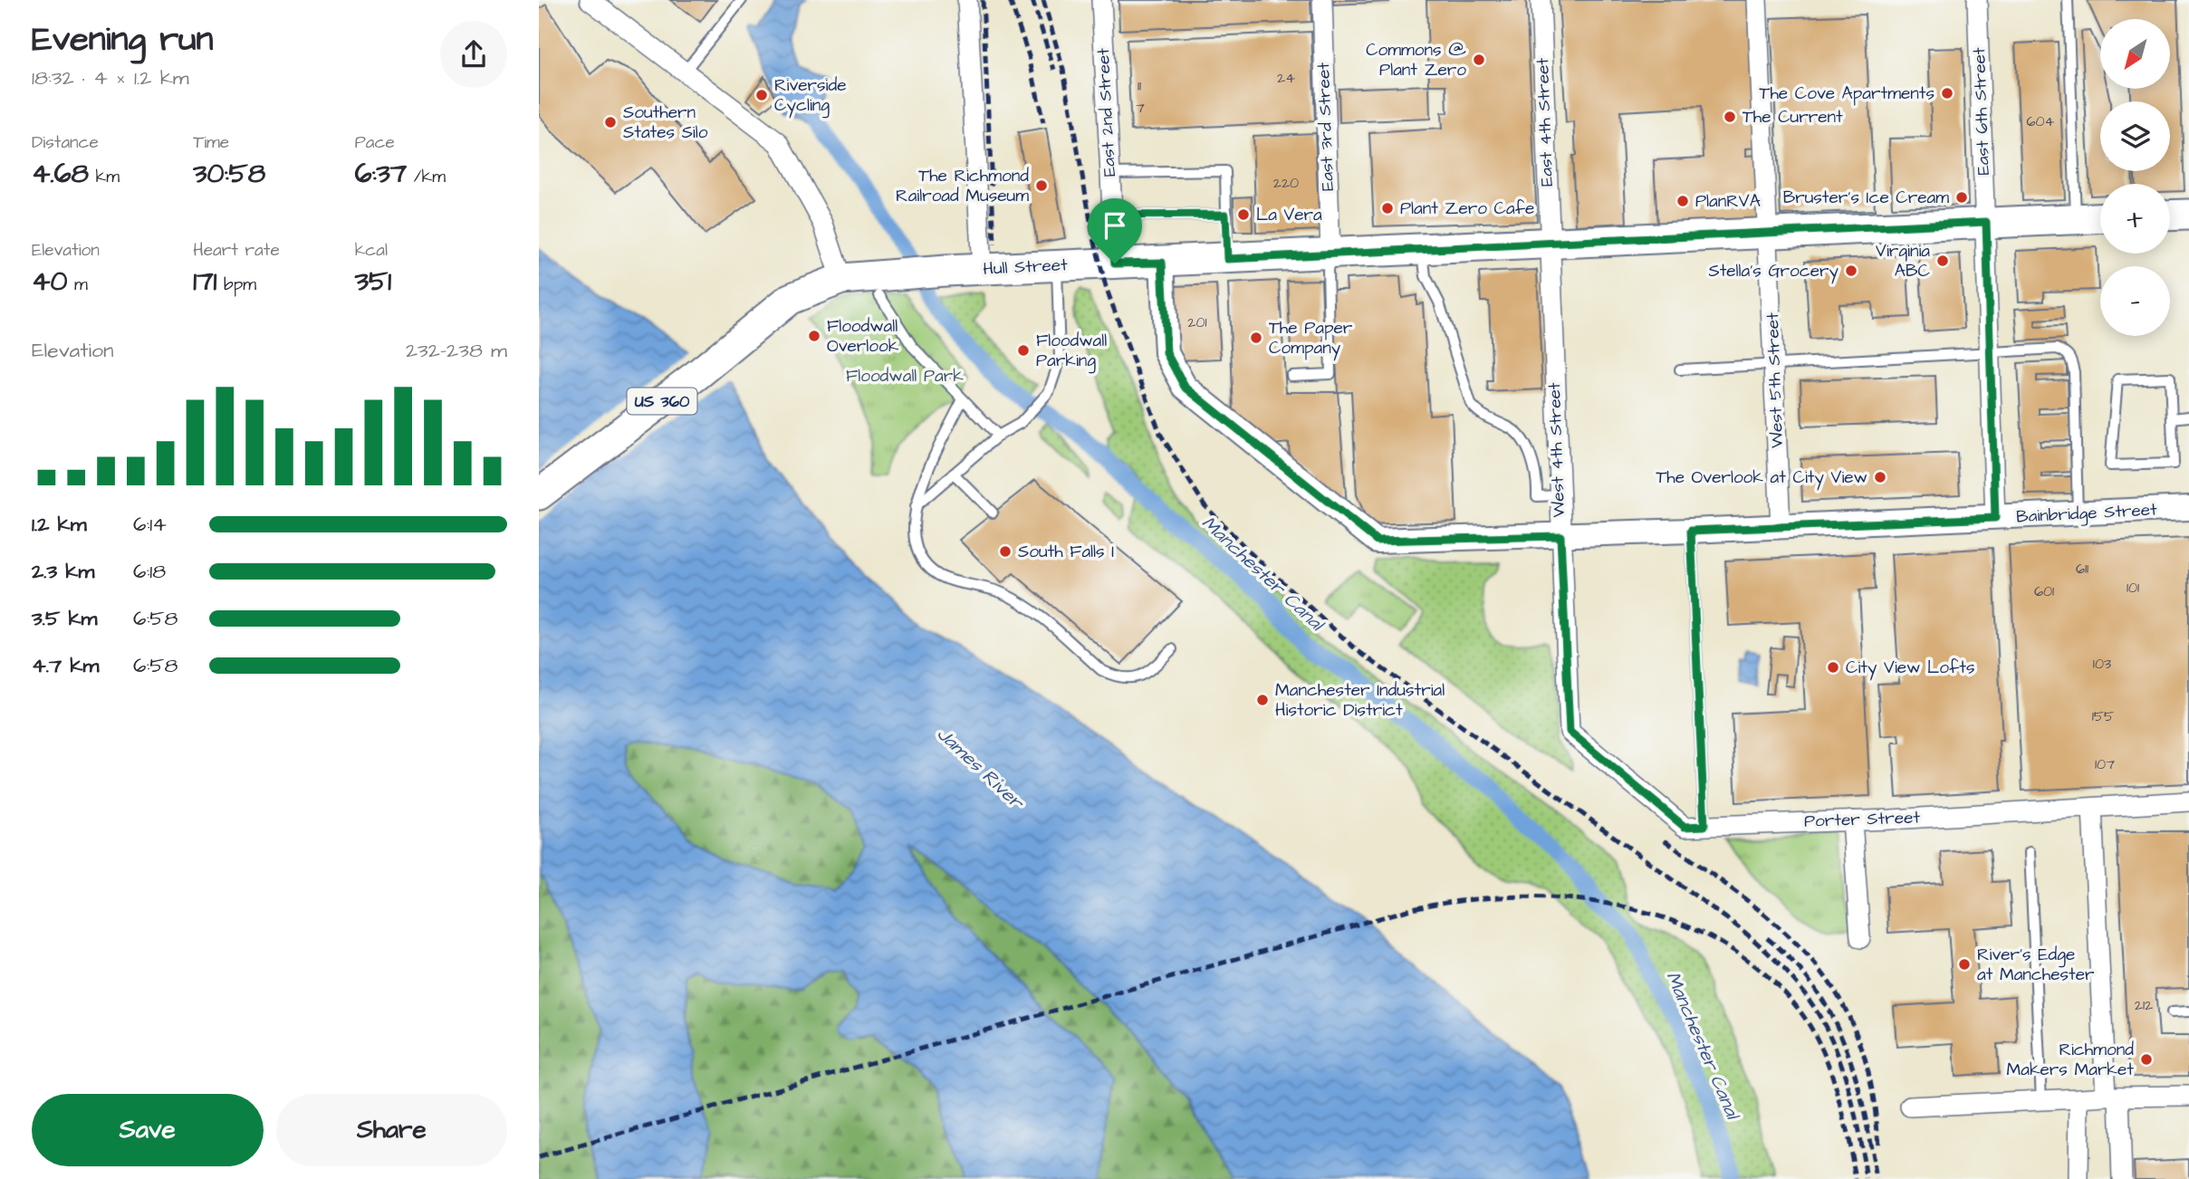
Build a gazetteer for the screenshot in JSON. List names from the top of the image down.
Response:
{
  "streets": {
    "main road": ["Hull Street", "US 360"],
    "street": [
      "East 6th Street",
      "East 2nd Street",
      "East 4th Street",
      "East 3rd Street",
      "West 5th Street",
      "West 4th Street",
      "Bainbridge Street",
      "Porter Street"
    ]
  },
  "crossings": [
    ["East 6th Street", "Hull Street"],
    ["East 6th Street", "Bainbridge Street"],
    ["East 2nd Street", "Hull Street"],
    ["East 4th Street", "Hull Street"],
    ["East 4th Street", "West 4th Street"],
    ["East 3rd Street", "Hull Street"],
    ["Hull Street", "West 5th Street"],
    ["Hull Street", "West 4th Street"],
    ["Hull Street", "Bainbridge Street"],
    ["West 5th Street", "Bainbridge Street"],
    ["West 4th Street", "Bainbridge Street"],
    ["West 4th Street", "Porter Street"]
  ],
  "water": ["Manchester Canal", "James River"],
  "parks": ["Floodwall Park"],
  "places": [
    "Commons @ Plant Zero",
    "The Cove Apartments",
    "Riverside Cycling",
    "The Current",
    "Southern States Silo",
    "The Richmond Railroad Museum",
    "Bruster's Ice Cream",
    "PlanRVA",
    "Plant Zero Cafe",
    "La Vera",
    "Virginia ABC",
    "Stella's Grocery",
    "Floodwall Overlook",
    "The Paper Company",
    "Floodwall Parking",
    "The Overlook at City View",
    "South Falls I",
    "City View Lofts",
    "Manchester Industrial Historic District",
    "River's Edge at Manchester",
    "Richmond Makers Market"
  ],
  "house_numbers": [
    "24",
    "11",
    "7",
    "604",
    "220",
    "201",
    "611",
    "101",
    "601",
    "103",
    "155",
    "107",
    "212"
  ],
  "north": "bottom left",
  "page": {
    "heading": ["Evening run", "18:32 · 4 × 1.2 km"],
    "map_buttons": ["+", "−"],
    "stats": [
      ["Distance", "4.68 km"],
      ["Time", "30:58"],
      ["Pace", "6:37 /km"],
      ["Elevation", "40 m"],
      ["Heart rate", "171 bpm"],
      ["kcal", "351"]
    ],
    "chart": ["Elevation", "232–238 m"],
    "list": [
      {
        "name": "1.2 km",
        "note": "6:14"
      },
      {
        "name": "2.3 km",
        "note": "6:18"
      },
      {
        "name": "3.5 km",
        "note": "6:58"
      },
      {
        "name": "4.7 km",
        "note": "6:58"
      }
    ],
    "buttons": ["Save", "Share"]
  }
}
